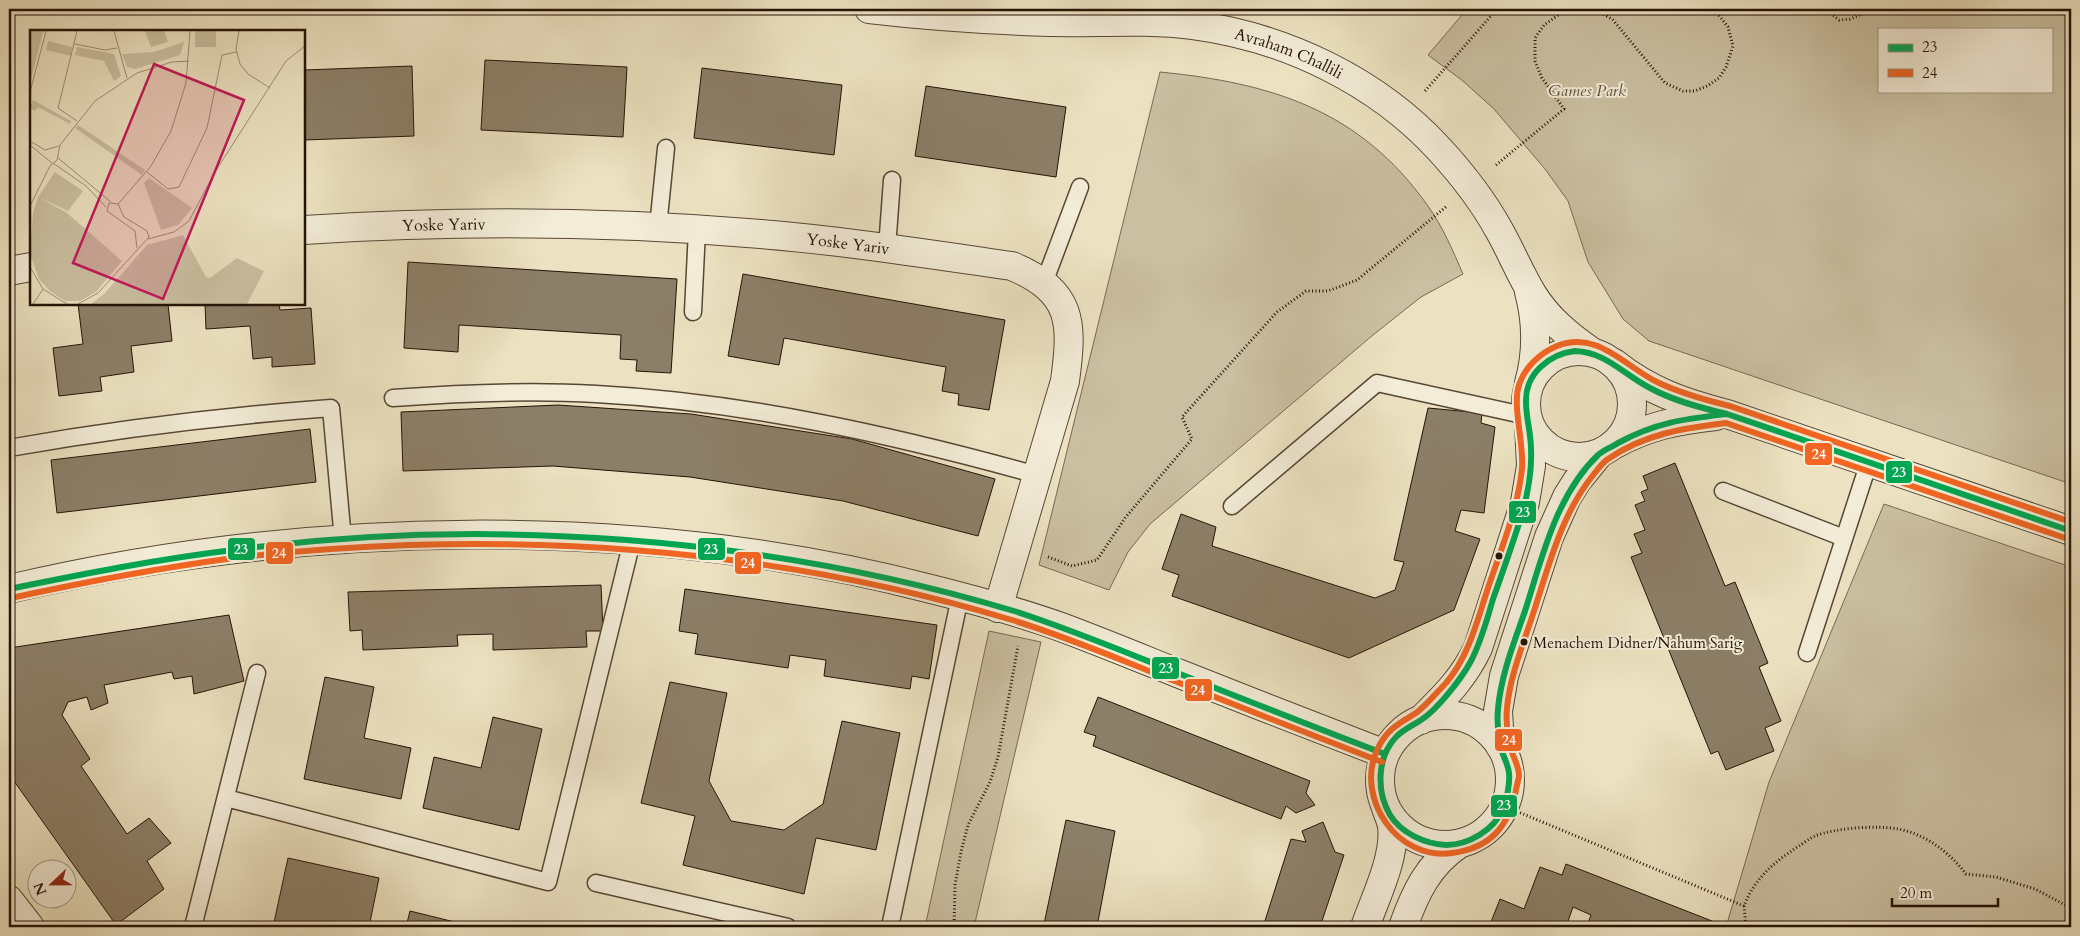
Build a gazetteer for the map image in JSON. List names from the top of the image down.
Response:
{
  "streets": {
    "street": ["Avraham Challili", "Yoske Yariv"]
  },
  "parks": ["Games Park"],
  "places": ["Menachem Didner/Nahum Sarig"],
  "lines": ["transit line 24", "transit line 23"],
  "legend": ["23", "24"],
  "scale_bar": "20 m",
  "north": "left"
}
